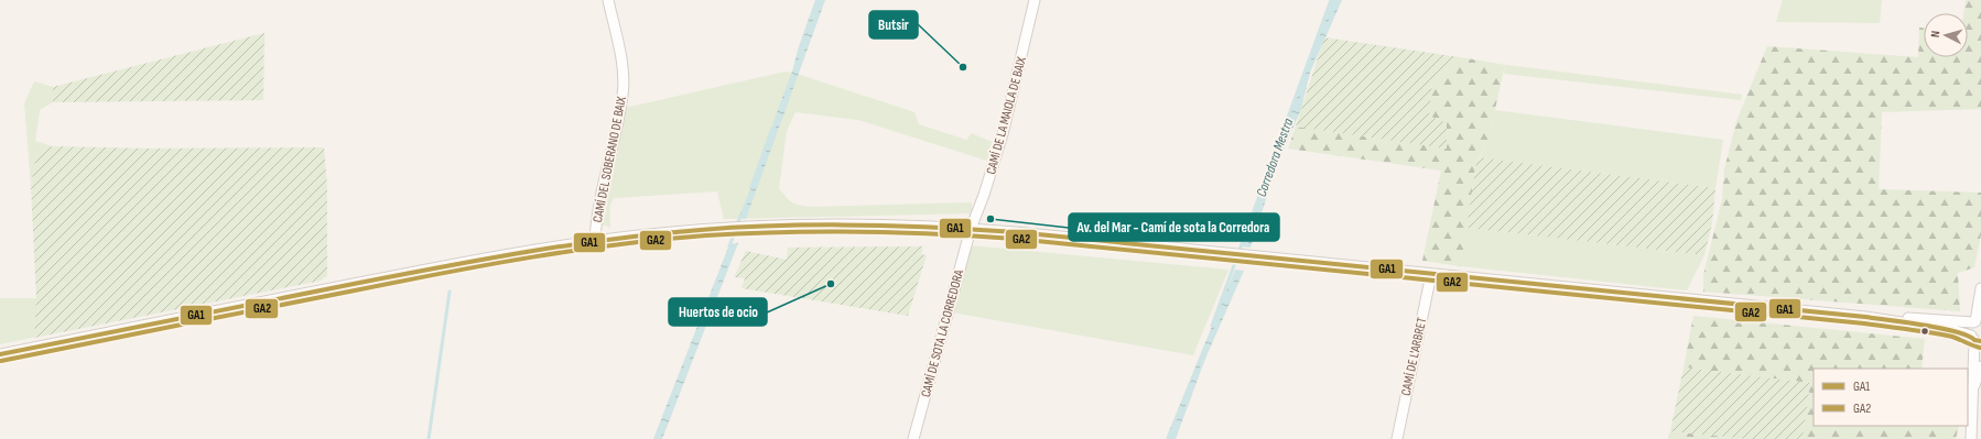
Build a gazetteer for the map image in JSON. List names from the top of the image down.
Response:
{
  "streets": {
    "street": [
      "CAMÍ DE LA MAIOLA DE BAIX",
      "CAMÍ DEL SOBERANO DE BAIX",
      "CAMÍ DE SOTA LA CORREDORA",
      "CAMÍ DE L'ARBRET"
    ]
  },
  "crossings": [
    ["CAMÍ DE LA MAIOLA DE BAIX", "CAMÍ DE SOTA LA CORREDORA"]
  ],
  "water": ["Corredora Mestra"],
  "places": ["Butsir", "Av. del Mar - Camí de sota la Corredora", "Huertos de ocio"],
  "lines": ["transit line GA1", "transit line GA2"],
  "legend": ["GA1", "GA2"],
  "north": "left"
}
